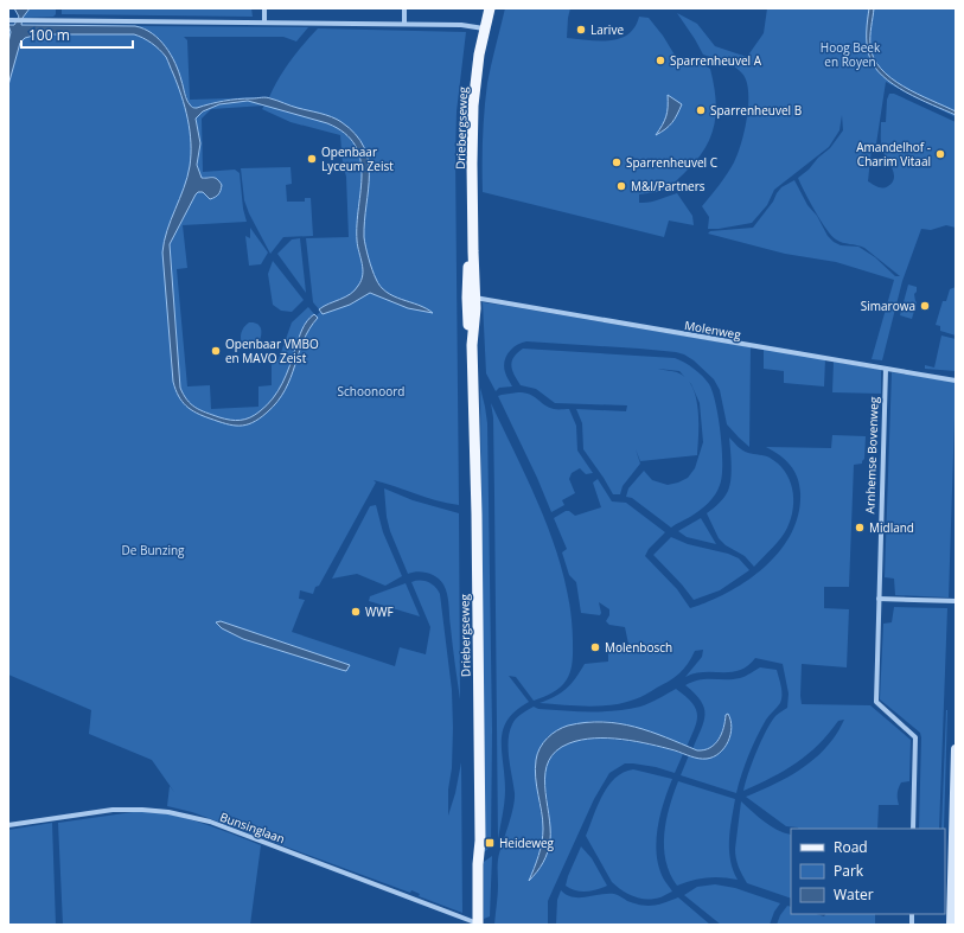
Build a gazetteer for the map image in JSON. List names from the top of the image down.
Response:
{
  "streets": {
    "main road": ["Driebergseweg"],
    "street": ["Molenweg", "Arnhemse Bovenweg", "Bunsinglaan"]
  },
  "crossings": [
    ["Driebergseweg", "Molenweg"],
    ["Driebergseweg", "Bunsinglaan"],
    ["Molenweg", "Arnhemse Bovenweg"]
  ],
  "parks": ["Hoog Beek en Royen", "Schoonoord", "De Bunzing"],
  "places": {
    "other": [
      "Larive",
      "Sparrenheuvel A",
      "Sparrenheuvel B",
      "Amandelhof - Charim Vitaal",
      "Openbaar Lyceum Zeist",
      "Sparrenheuvel C",
      "M&I/Partners",
      "Simarowa",
      "Openbaar VMBO en MAVO Zeist",
      "Midland",
      "WWF",
      "Molenbosch"
    ],
    "transit": ["Heideweg"]
  },
  "legend": ["Road", "Park", "Water"],
  "scale_bar": "100 m"
}
